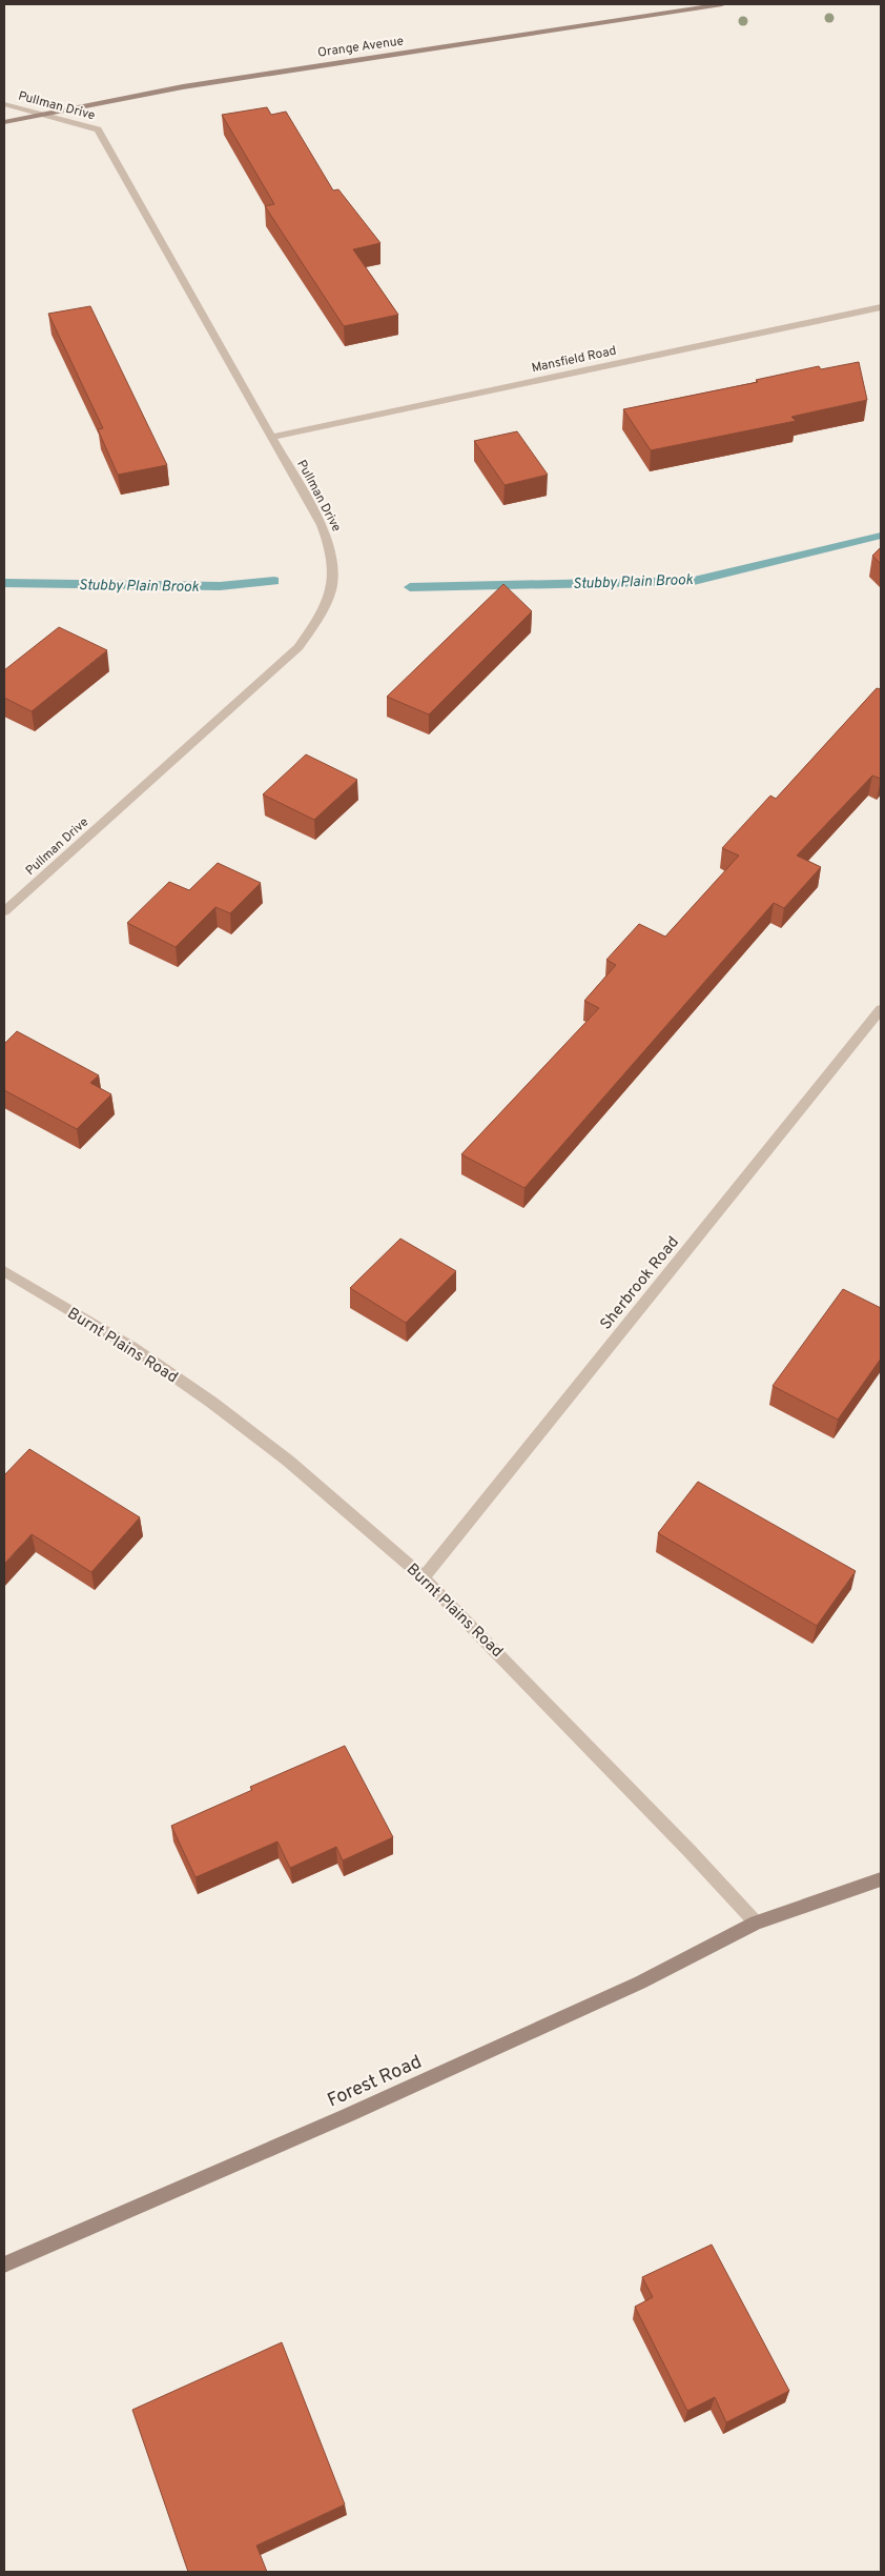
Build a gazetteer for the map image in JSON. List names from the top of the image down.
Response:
{
  "streets": {
    "main road": ["Orange Avenue", "Forest Road"],
    "street": [
      "Pullman Drive",
      "Mansfield Road",
      "Sherbrook Road",
      "Burnt Plains Road"
    ]
  },
  "crossings": [
    ["Orange Avenue", "Pullman Drive"],
    ["Pullman Drive", "Mansfield Road"],
    ["Sherbrook Road", "Burnt Plains Road"],
    ["Burnt Plains Road", "Forest Road"]
  ],
  "water": ["Stubby Plain Brook"]
}
